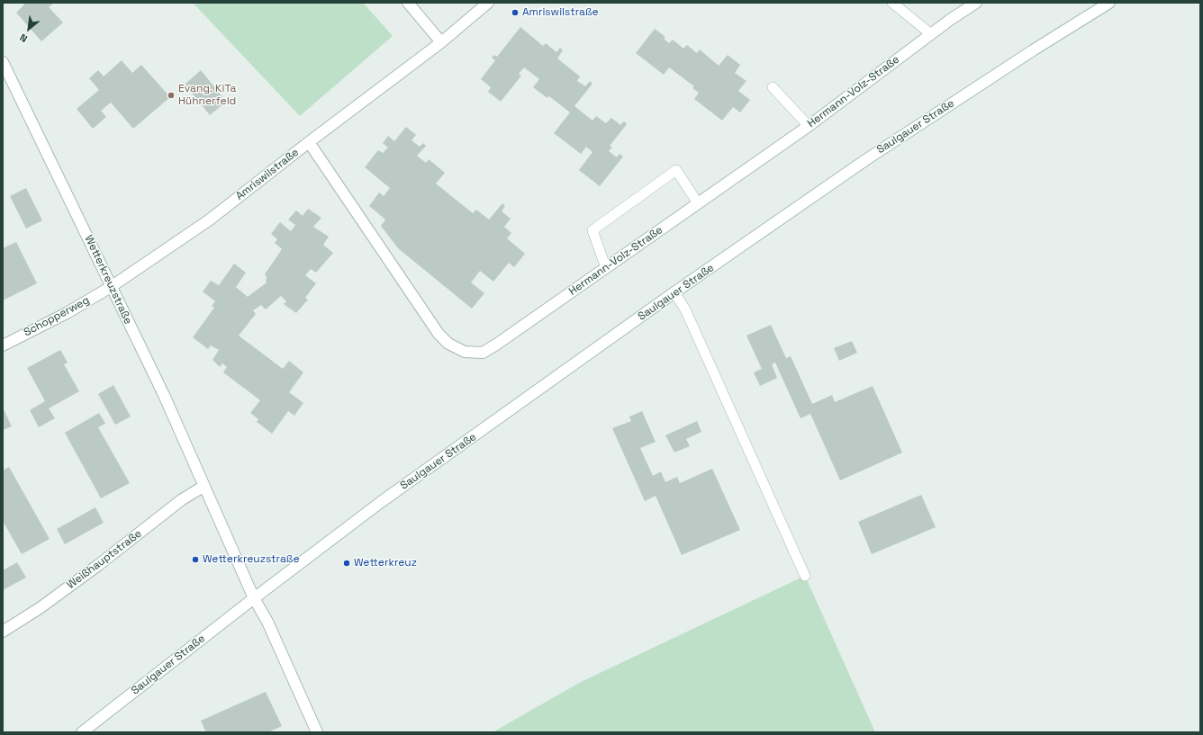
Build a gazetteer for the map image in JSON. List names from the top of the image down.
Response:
{
  "streets": {
    "street": [
      "Hermann-Volz-Straße",
      "Saulgauer Straße",
      "Amriswilstraße",
      "Wetterkreuzstraße",
      "Schopperweg",
      "Weißhauptstraße"
    ]
  },
  "crossings": [
    ["Hermann-Volz-Straße", "Amriswilstraße"],
    ["Saulgauer Straße", "Wetterkreuzstraße"],
    ["Amriswilstraße", "Wetterkreuzstraße"],
    ["Amriswilstraße", "Schopperweg"],
    ["Wetterkreuzstraße", "Schopperweg"],
    ["Wetterkreuzstraße", "Weißhauptstraße"]
  ],
  "places": [
    "Amriswilstraße",
    "Evang. KiTa Hühnerfeld",
    "Wetterkreuzstraße",
    "Wetterkreuz"
  ],
  "north": "bottom left"
}
